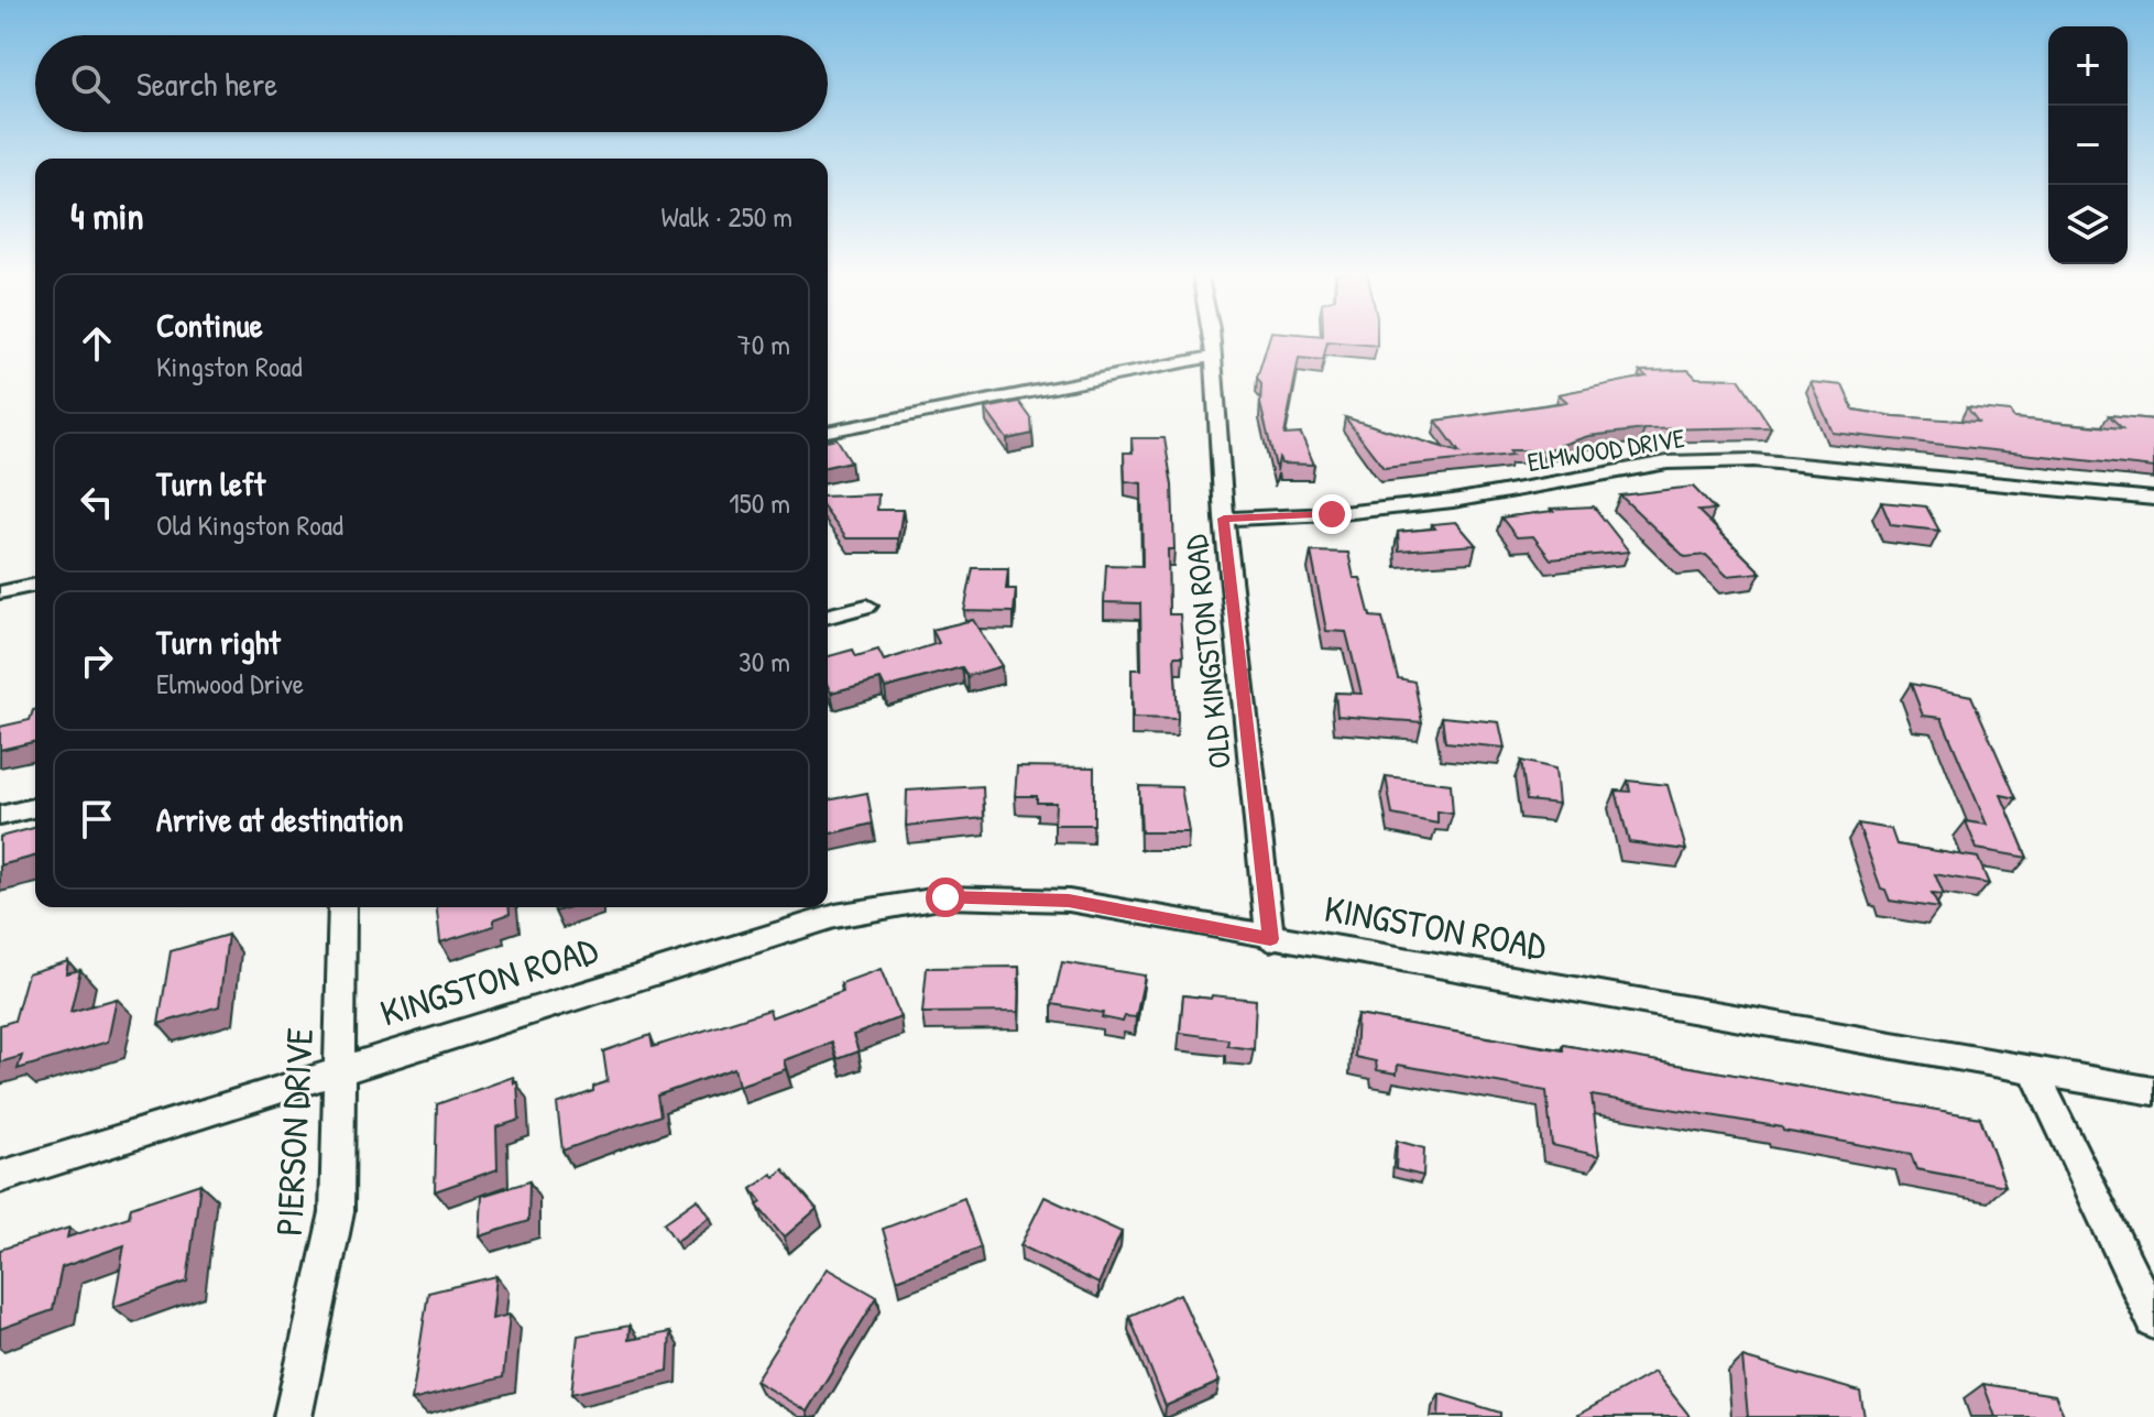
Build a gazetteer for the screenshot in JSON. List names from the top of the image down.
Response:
{
  "streets": {
    "street": [
      "ELMWOOD DRIVE",
      "OLD KINGSTON ROAD",
      "KINGSTON ROAD",
      "PIERSON DRIVE"
    ]
  },
  "crossings": [
    ["ELMWOOD DRIVE", "OLD KINGSTON ROAD"],
    ["OLD KINGSTON ROAD", "KINGSTON ROAD"],
    ["KINGSTON ROAD", "PIERSON DRIVE"]
  ],
  "page": {
    "map_buttons": ["+", "−"],
    "search": "Search here",
    "heading": ["4 min", "Walk · 250 m"],
    "list": [
      ["Continue", "Kingston Road", "70 m"],
      ["Turn left", "Old Kingston Road", "150 m"],
      ["Turn right", "Elmwood Drive", "30 m"],
      "Arrive at destination"
    ]
  }
}
